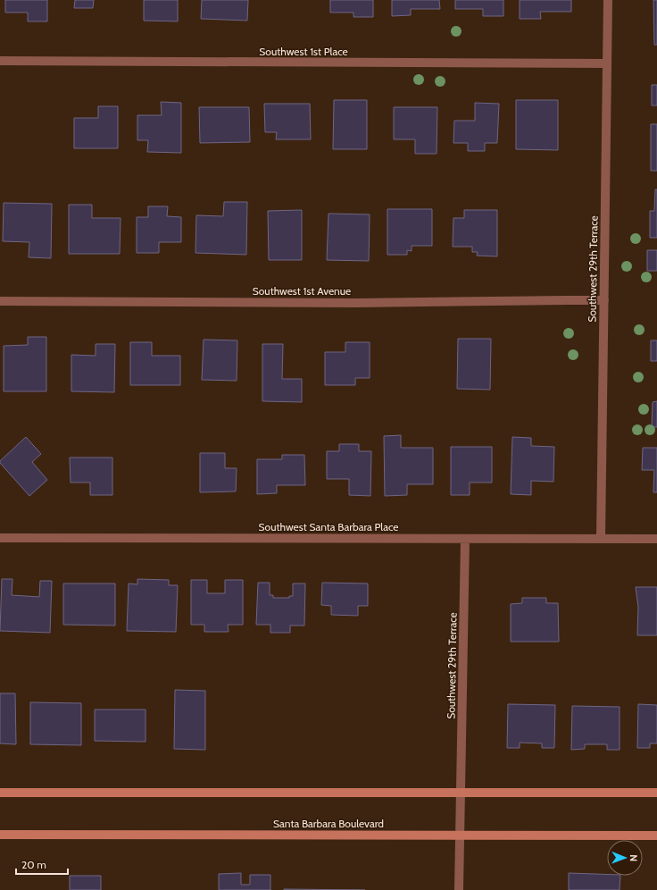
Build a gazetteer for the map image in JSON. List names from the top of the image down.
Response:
{
  "streets": {
    "main road": ["Santa Barbara Boulevard"],
    "street": [
      "Southwest 1st Place",
      "Southwest 29th Terrace",
      "Southwest 1st Avenue",
      "Southwest Santa Barbara Place"
    ]
  },
  "crossings": [
    ["Southwest 1st Place", "Southwest 29th Terrace"],
    ["Southwest 29th Terrace", "Southwest 1st Avenue"],
    ["Southwest 29th Terrace", "Southwest Santa Barbara Place"],
    ["Southwest 29th Terrace", "Santa Barbara Boulevard"]
  ],
  "scale_bar": "20 m",
  "north": "right"
}
